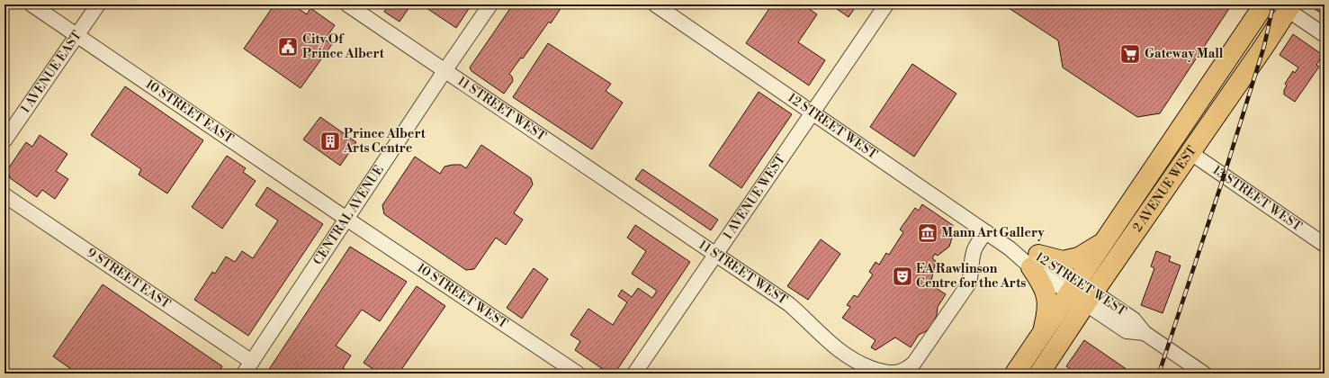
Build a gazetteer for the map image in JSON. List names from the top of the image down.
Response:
{
  "streets": {
    "highway": ["2 AVENUE WEST"],
    "street": [
      "1 AVENUE EAST",
      "11 STREET WEST",
      "10 STREET EAST",
      "12 STREET WEST",
      "1 AVENUE WEST",
      "13 STREET WEST",
      "CENTRAL AVENUE",
      "9 STREET EAST",
      "10 STREET WEST"
    ]
  },
  "crossings": [
    ["1 AVENUE EAST", "10 STREET EAST"],
    ["11 STREET WEST", "12 STREET WEST"],
    ["11 STREET WEST", "1 AVENUE WEST"],
    ["11 STREET WEST", "CENTRAL AVENUE"],
    ["10 STREET EAST", "CENTRAL AVENUE"],
    ["10 STREET EAST", "10 STREET WEST"],
    ["12 STREET WEST", "2 AVENUE WEST"],
    ["12 STREET WEST", "1 AVENUE WEST"],
    ["2 AVENUE WEST", "13 STREET WEST"],
    ["CENTRAL AVENUE", "9 STREET EAST"],
    ["CENTRAL AVENUE", "10 STREET WEST"]
  ],
  "places": {
    "public building": ["City Of Prince Albert"],
    "supermarket": ["Gateway Mall"],
    "building": ["Prince Albert Arts Centre"],
    "museum": ["Mann Art Gallery"],
    "theatre": ["EA Rawlinson Centre for the Arts"]
  }
}
